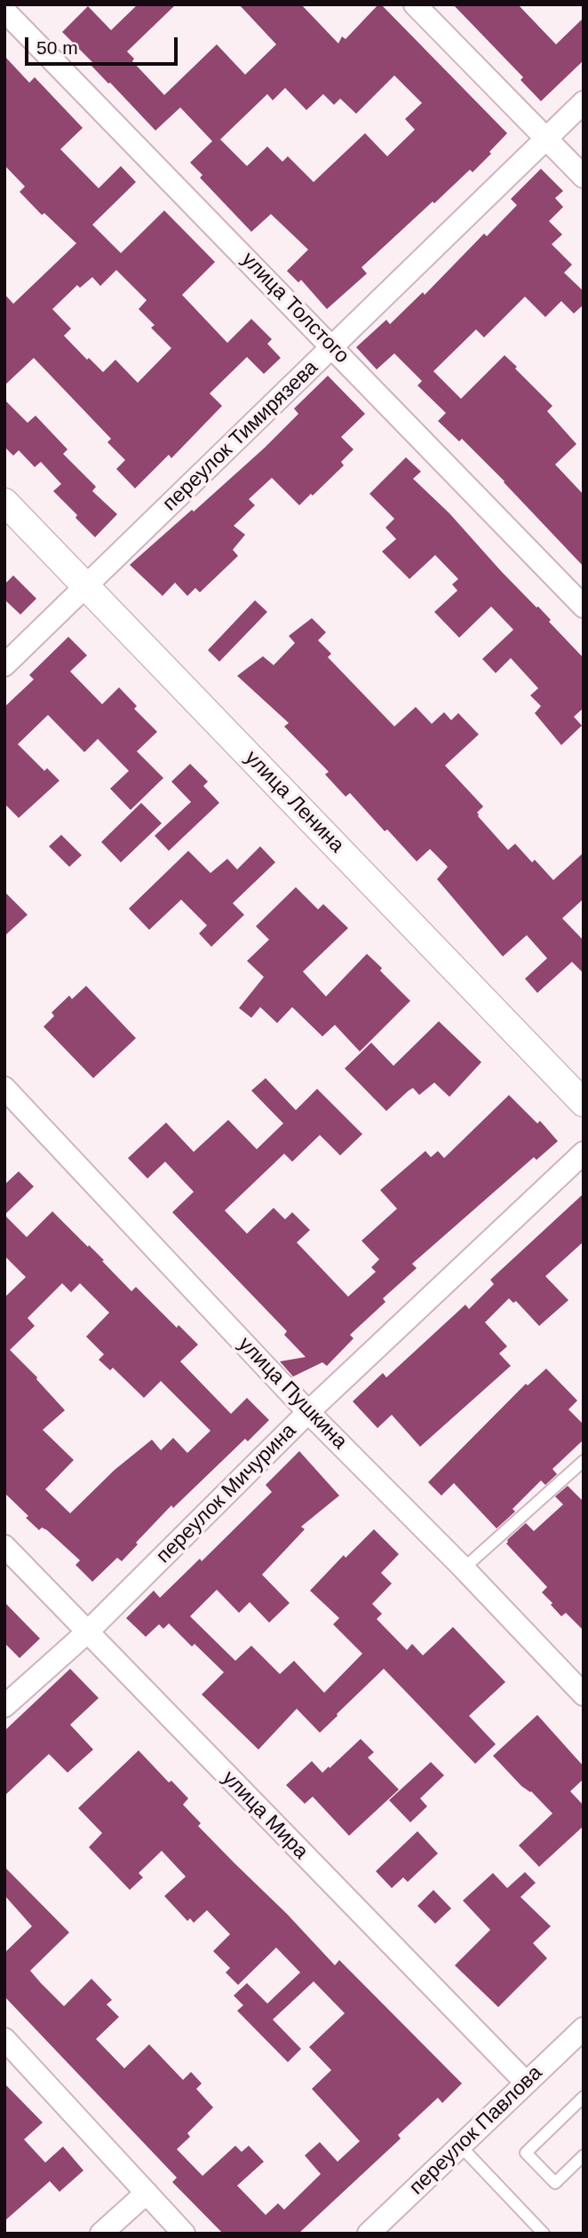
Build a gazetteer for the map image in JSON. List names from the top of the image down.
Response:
{
  "streets": {
    "street": [
      "улица Толстого",
      "переулок Тимирязева",
      "улица Ленина",
      "улица Пушкина",
      "переулок Мичурина",
      "улица Мира",
      "переулок Павлова"
    ]
  },
  "crossings": [
    ["улица Толстого", "переулок Тимирязева"],
    ["переулок Тимирязева", "улица Ленина"],
    ["улица Пушкина", "переулок Мичурина"],
    ["переулок Мичурина", "улица Мира"],
    ["улица Мира", "переулок Павлова"]
  ],
  "scale_bar": "50 m"
}
